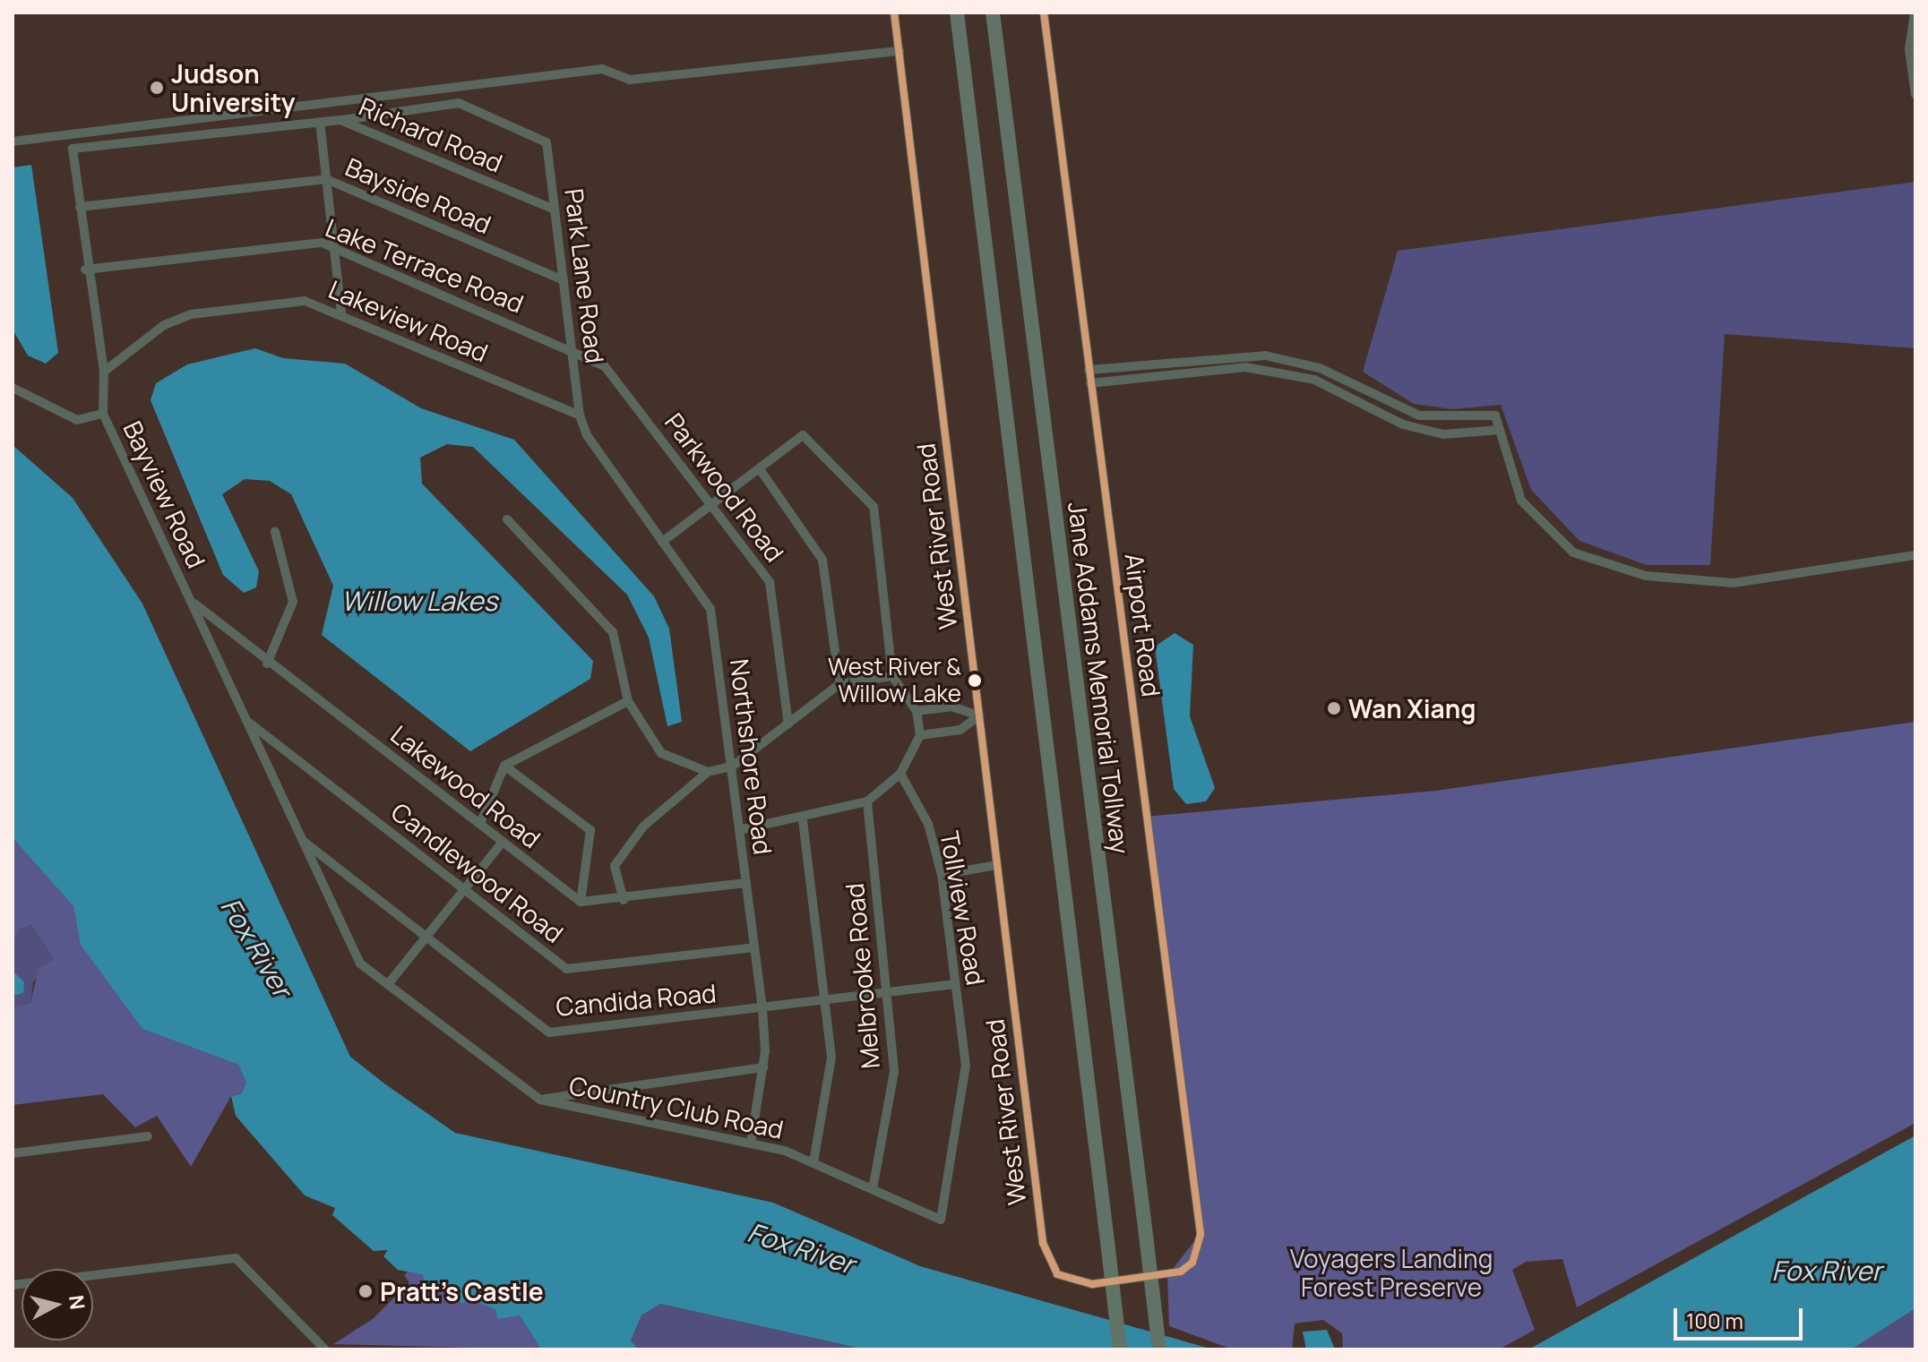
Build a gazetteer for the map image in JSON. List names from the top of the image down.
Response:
{
  "streets": {
    "highway": ["Jane Addams Memorial Tollway"],
    "street": [
      "Richard Road",
      "Bayside Road",
      "Lake Terrace Road",
      "Park Lane Road",
      "Lakeview Road",
      "Parkwood Road",
      "Bayview Road",
      "West River Road",
      "Airport Road",
      "Northshore Road",
      "Lakewood Road",
      "Candlewood Road",
      "Tollview Road",
      "Melbrooke Road",
      "Candida Road",
      "Country Club Road"
    ]
  },
  "crossings": [
    ["Richard Road", "Park Lane Road"],
    ["Richard Road", "Bayview Road"],
    ["Bayside Road", "Park Lane Road"],
    ["Bayside Road", "Bayview Road"],
    ["Lake Terrace Road", "Park Lane Road"],
    ["Lake Terrace Road", "Parkwood Road"],
    ["Lake Terrace Road", "Bayview Road"],
    ["Park Lane Road", "Lakeview Road"],
    ["Park Lane Road", "Parkwood Road"],
    ["Park Lane Road", "Northshore Road"],
    ["Lakeview Road", "Bayview Road"],
    ["Lakeview Road", "Northshore Road"],
    ["Bayview Road", "Lakewood Road"],
    ["Bayview Road", "Candlewood Road"],
    ["Bayview Road", "Candida Road"],
    ["Bayview Road", "Country Club Road"],
    ["West River Road", "Airport Road"],
    ["Northshore Road", "Candlewood Road"],
    ["Northshore Road", "Candida Road"],
    ["Northshore Road", "Country Club Road"],
    ["Tollview Road", "Candida Road"],
    ["Tollview Road", "Country Club Road"],
    ["Melbrooke Road", "Candida Road"],
    ["Melbrooke Road", "Country Club Road"],
    ["Candida Road", "Country Club Road"]
  ],
  "water": ["Willow Lakes", "Fox River"],
  "parks": ["Voyagers Landing Forest Preserve"],
  "places": [
    "Judson University",
    "West River & Willow Lake",
    "Wan Xiang",
    "Pratt's Castle"
  ],
  "scale_bar": "100 m",
  "north": "right"
}
